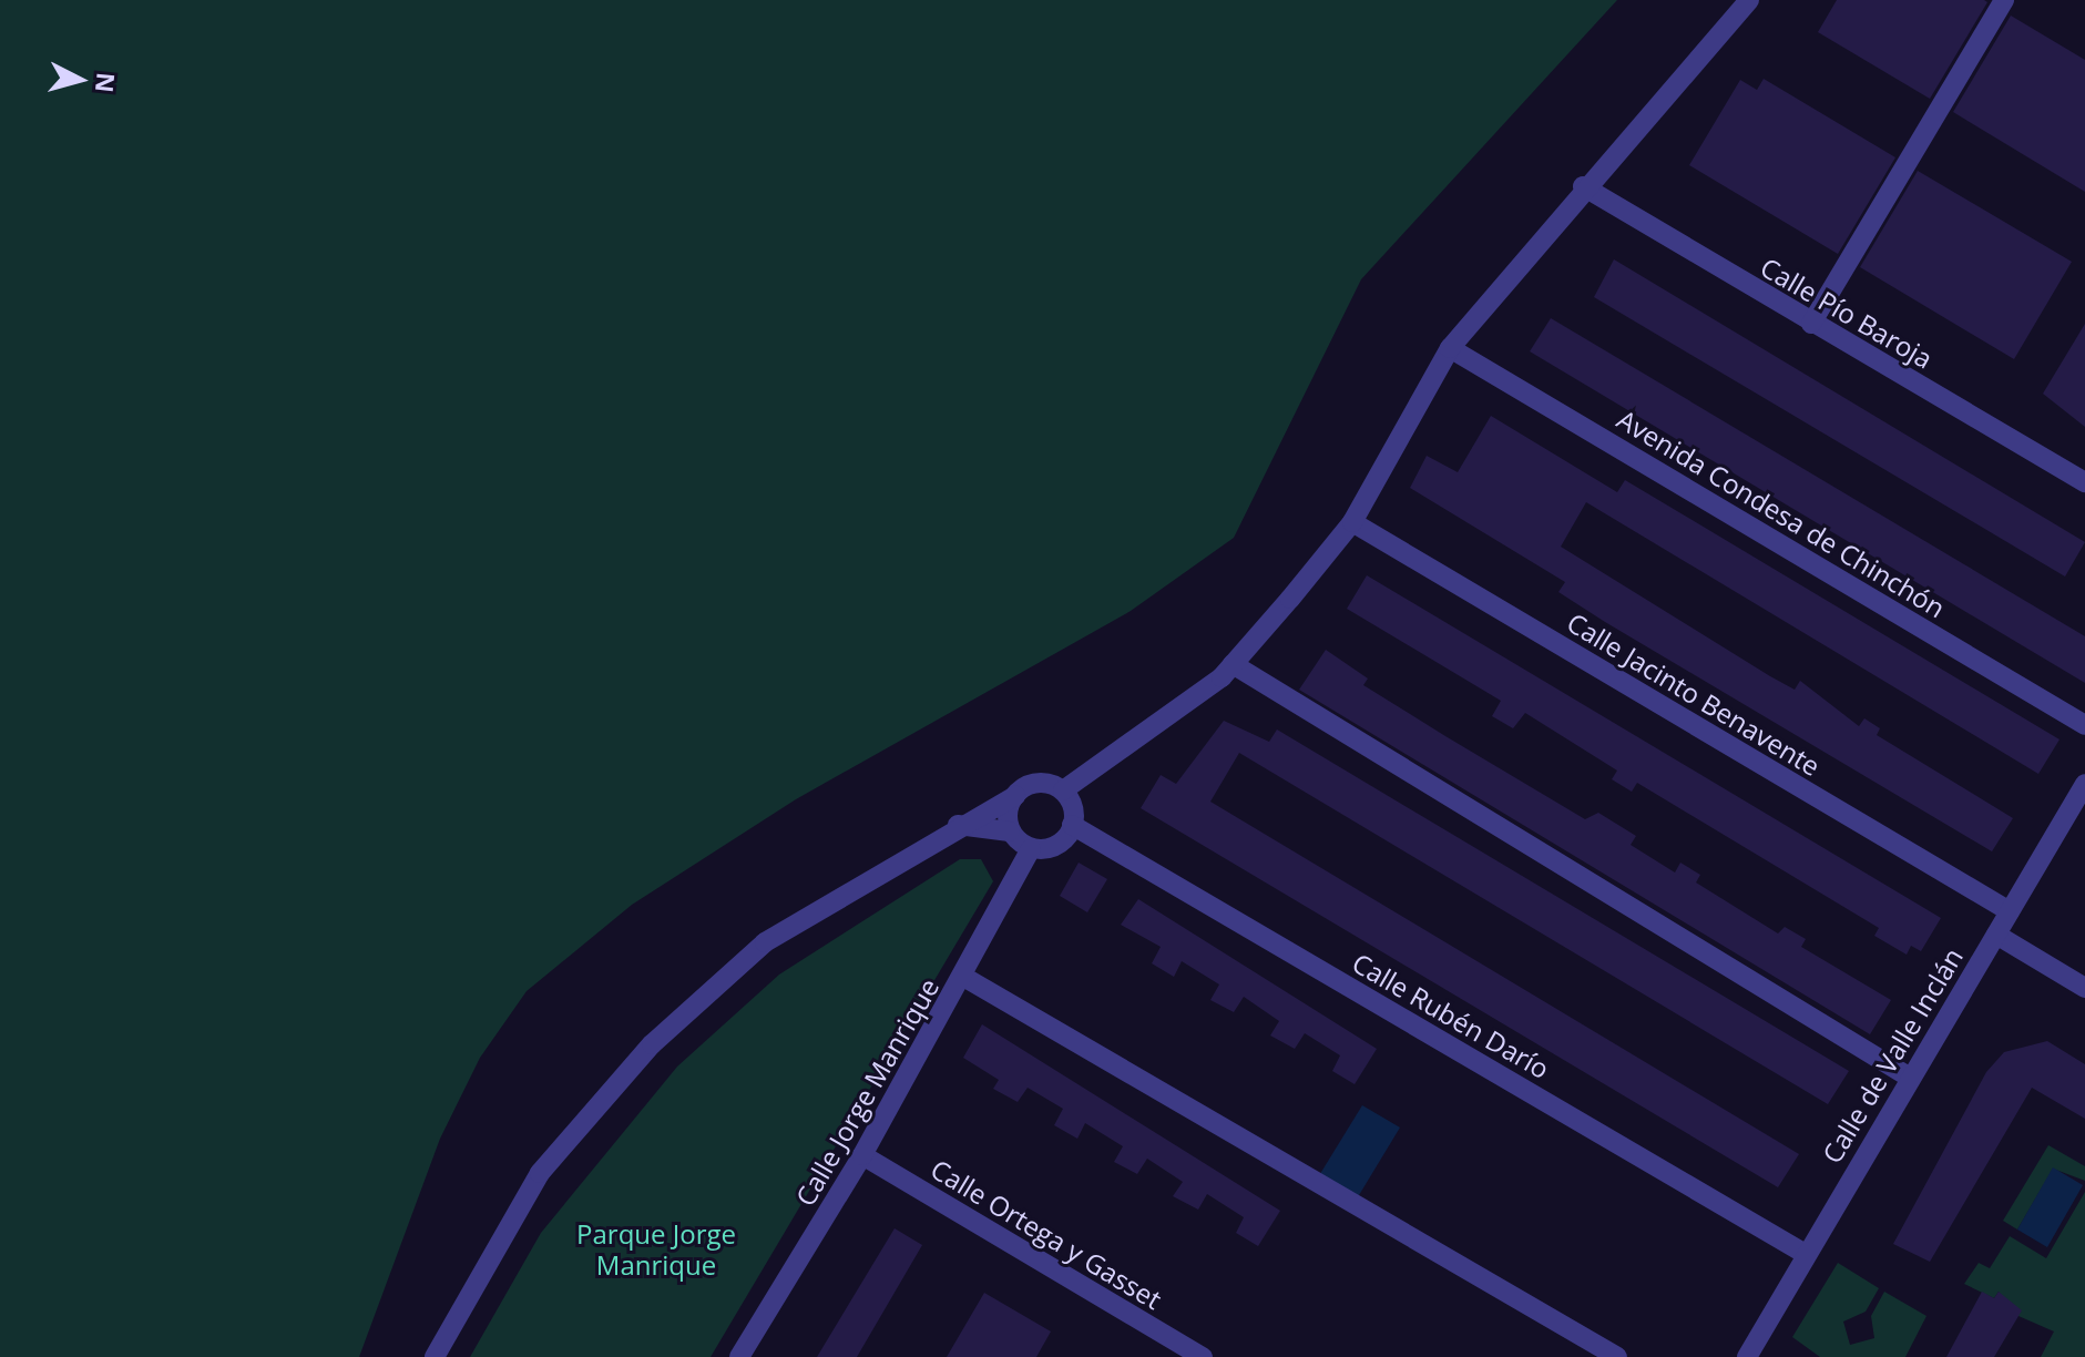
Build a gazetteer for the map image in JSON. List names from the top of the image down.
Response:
{
  "streets": {
    "street": [
      "Calle Pío Baroja",
      "Avenida Condesa de Chinchón",
      "Calle Jacinto Benavente",
      "Calle Rubén Darío",
      "Calle de Valle Inclán",
      "Calle Jorge Manrique",
      "Calle Ortega y Gasset"
    ]
  },
  "crossings": [
    ["Calle Jacinto Benavente", "Calle de Valle Inclán"],
    ["Calle Rubén Darío", "Calle de Valle Inclán"],
    ["Calle Rubén Darío", "Calle Jorge Manrique"],
    ["Calle Jorge Manrique", "Calle Ortega y Gasset"]
  ],
  "parks": ["Parque Jorge Manrique"],
  "north": "right"
}
